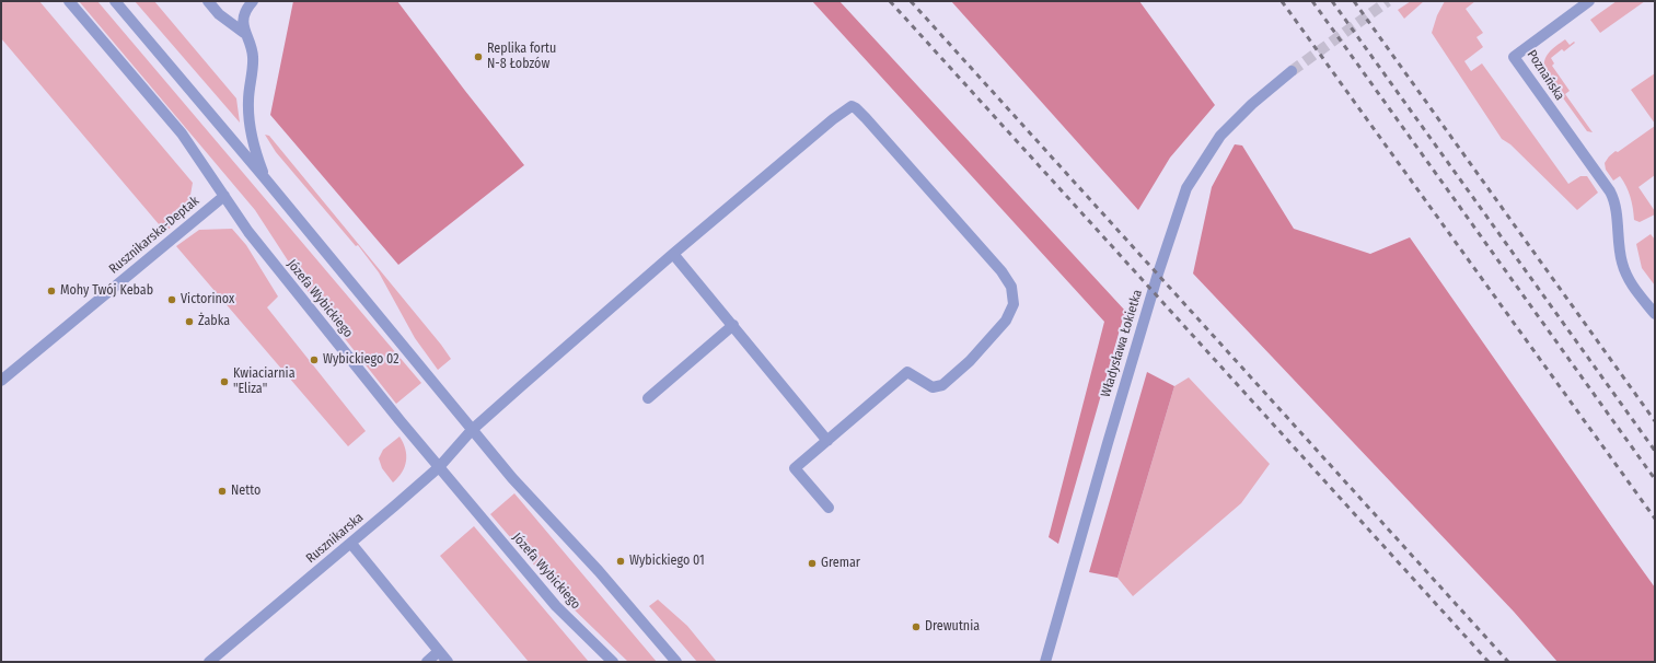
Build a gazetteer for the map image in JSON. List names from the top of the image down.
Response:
{
  "streets": {
    "street": [
      "Poznańska",
      "Rusznikarska-Deptak",
      "Józefa Wybickiego",
      "Władysława Łokietka",
      "Rusznikarska"
    ]
  },
  "crossings": [
    ["Rusznikarska-Deptak", "Józefa Wybickiego"],
    ["Józefa Wybickiego", "Rusznikarska"]
  ],
  "places": [
    "Replika fortu N-8 Łobzów",
    "Mohy Twój Kebab",
    "Victorinox",
    "Żabka",
    "Wybickiego 02",
    "Kwiaciarnia \"Eliza\"",
    "Netto",
    "Wybickiego 01",
    "Gremar",
    "Drewutnia"
  ]
}
